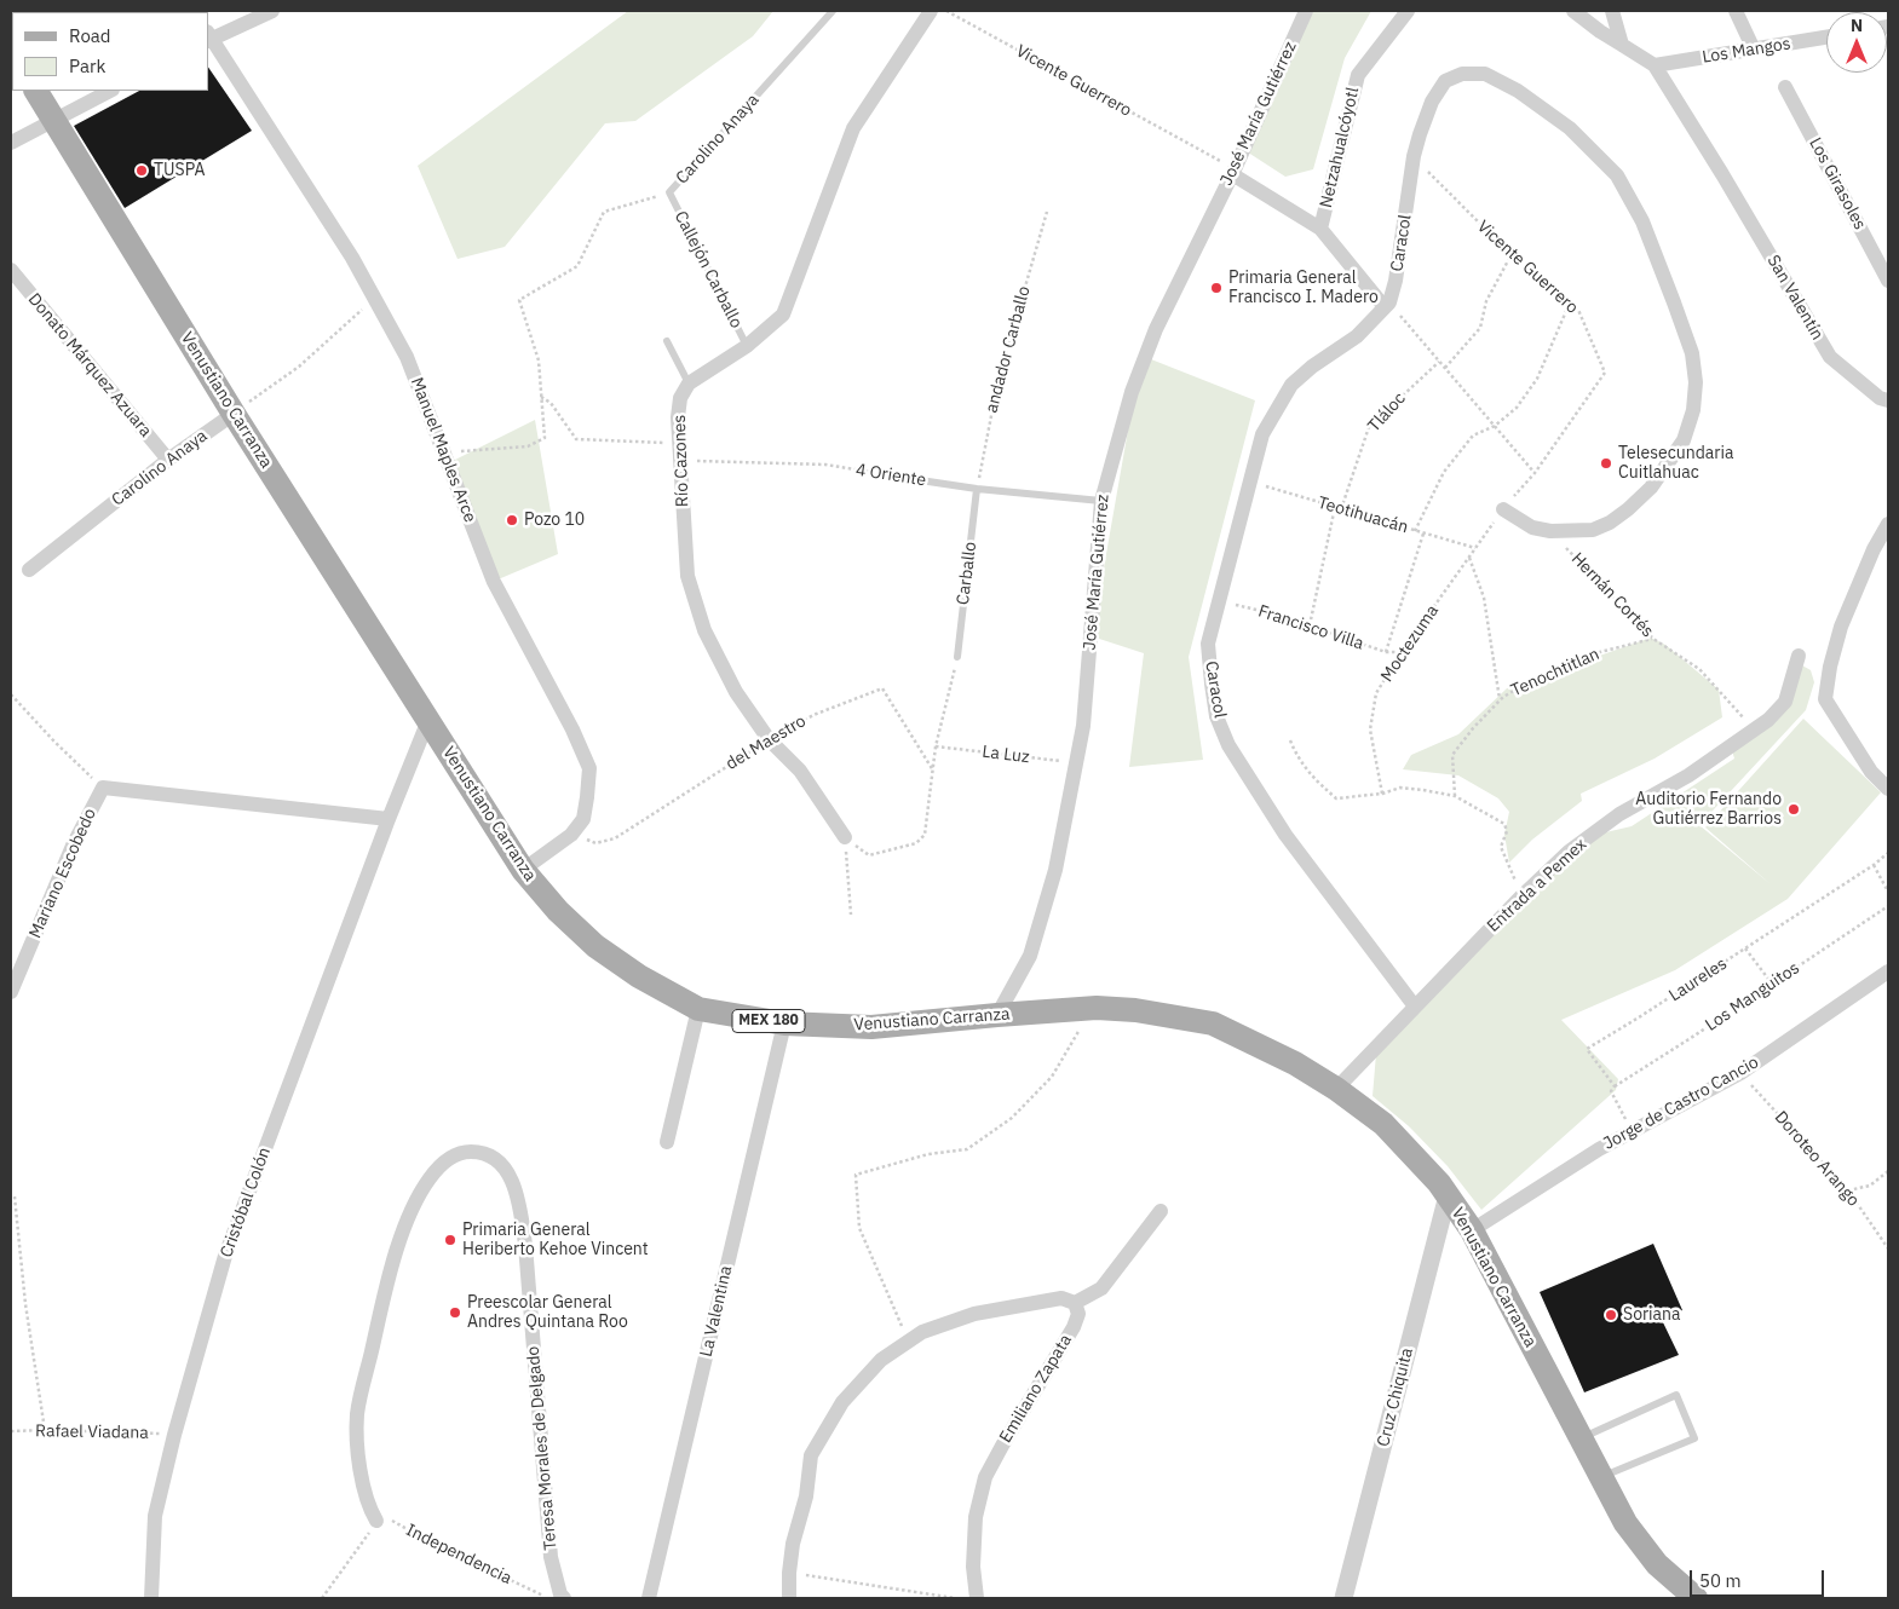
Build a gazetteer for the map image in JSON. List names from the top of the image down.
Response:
{
  "streets": {
    "main road": ["Venustiano Carranza", "MEX 180"],
    "street": [
      "Los Mangos",
      "José María Gutiérrez",
      "Carolino Anaya",
      "Netzahualcóyotl",
      "Los Girasoles",
      "Caracol",
      "San Valentín",
      "Donato Márquez Azuara",
      "Manuel Maples Arce",
      "Río Cazones",
      "Mariano Escobedo",
      "Entrada a Pemex",
      "Jorge de Castro Cancio",
      "Cristóbal Colón",
      "La Valentina",
      "Emiliano Zapata",
      "Cruz Chiquita",
      "Teresa Morales de Delgado"
    ],
    "lane": ["Callejón Carballo", "4 Oriente", "Carballo"],
    "path": [
      "Vicente Guerrero",
      "andador Carballo",
      "Tláloc",
      "Teotihuacán",
      "Hernán Cortés",
      "Francisco Villa",
      "Moctezuma",
      "Tenochtitlan",
      "del Maestro",
      "La Luz",
      "Laureles",
      "Los Manguitos",
      "Doroteo Arango",
      "Rafael Viadana",
      "Independencia"
    ]
  },
  "crossings": [
    ["Los Mangos", "San Valentín"],
    ["Vicente Guerrero", "José María Gutiérrez"],
    ["Vicente Guerrero", "Caracol"],
    ["Vicente Guerrero", "Moctezuma"],
    ["José María Gutiérrez", "Venustiano Carranza"],
    ["José María Gutiérrez", "4 Oriente"],
    ["José María Gutiérrez", "La Luz"],
    ["Carolino Anaya", "Callejón Carballo"],
    ["Carolino Anaya", "Donato Márquez Azuara"],
    ["Carolino Anaya", "Venustiano Carranza"],
    ["Carolino Anaya", "Manuel Maples Arce"],
    ["Caracol", "Teotihuacán"],
    ["Caracol", "Hernán Cortés"],
    ["Caracol", "Francisco Villa"],
    ["Caracol", "Moctezuma"],
    ["Caracol", "Entrada a Pemex"],
    ["andador Carballo", "4 Oriente"],
    ["andador Carballo", "Carballo"],
    ["Venustiano Carranza", "Manuel Maples Arce"],
    ["Venustiano Carranza", "Entrada a Pemex"],
    ["Venustiano Carranza", "Jorge de Castro Cancio"],
    ["Venustiano Carranza", "Cristóbal Colón"],
    ["Venustiano Carranza", "La Valentina"],
    ["Venustiano Carranza", "Cruz Chiquita"],
    ["Tláloc", "Teotihuacán"],
    ["Manuel Maples Arce", "del Maestro"],
    ["Río Cazones", "4 Oriente"],
    ["Río Cazones", "del Maestro"],
    ["4 Oriente", "Carballo"],
    ["Teotihuacán", "Moctezuma"],
    ["Hernán Cortés", "Tenochtitlan"],
    ["Hernán Cortés", "Entrada a Pemex"],
    ["Francisco Villa", "Moctezuma"],
    ["Laureles", "Los Manguitos"],
    ["Laureles", "Jorge de Castro Cancio"],
    ["Jorge de Castro Cancio", "Doroteo Arango"],
    ["Cristóbal Colón", "Rafael Viadana"],
    ["Teresa Morales de Delgado", "Independencia"]
  ],
  "places": [
    "TUSPA",
    "Primaria General Francisco I. Madero",
    "Telesecundaria Cuitlahuac",
    "Pozo 10",
    "Auditorio Fernando Gutiérrez Barrios",
    "Primaria General Heriberto Kehoe Vincent",
    "Preescolar General Andres Quintana Roo",
    "Soriana"
  ],
  "legend": ["Road", "Park"],
  "scale_bar": "50 m",
  "north": "top"
}
